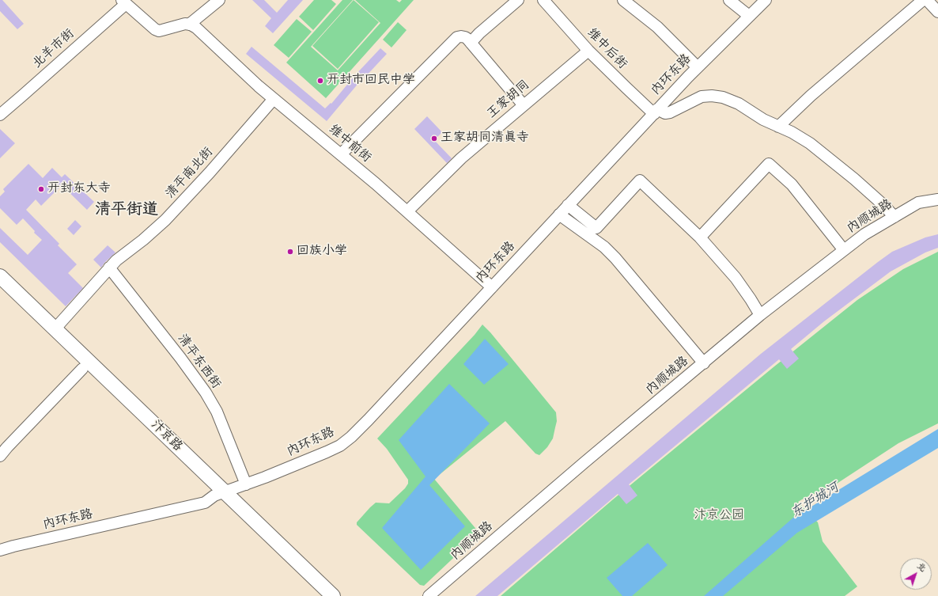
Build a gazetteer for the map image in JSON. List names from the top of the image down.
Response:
{
  "streets": {
    "main road": ["汴京路"],
    "street": [
      "北羊市街",
      "维中后街",
      "内环东路",
      "王家胡同",
      "维中前街",
      "清平南北街",
      "内顺城路",
      "清平东西街"
    ]
  },
  "crossings": [
    ["维中后街", "内环东路"],
    ["维中后街", "王家胡同"],
    ["内环东路", "维中前街"],
    ["内环东路", "清平东西街"],
    ["内环东路", "汴京路"],
    ["王家胡同", "维中前街"],
    ["维中前街", "清平南北街"],
    ["清平南北街", "清平东西街"],
    ["清平南北街", "汴京路"]
  ],
  "districts": ["清平街道"],
  "water": ["东护城河"],
  "parks": ["汴京公园"],
  "places": [
    "开封市回民中学",
    "王家胡同清真寺",
    "开封东大寺",
    "回族小学"
  ],
  "north": "top right"
}
